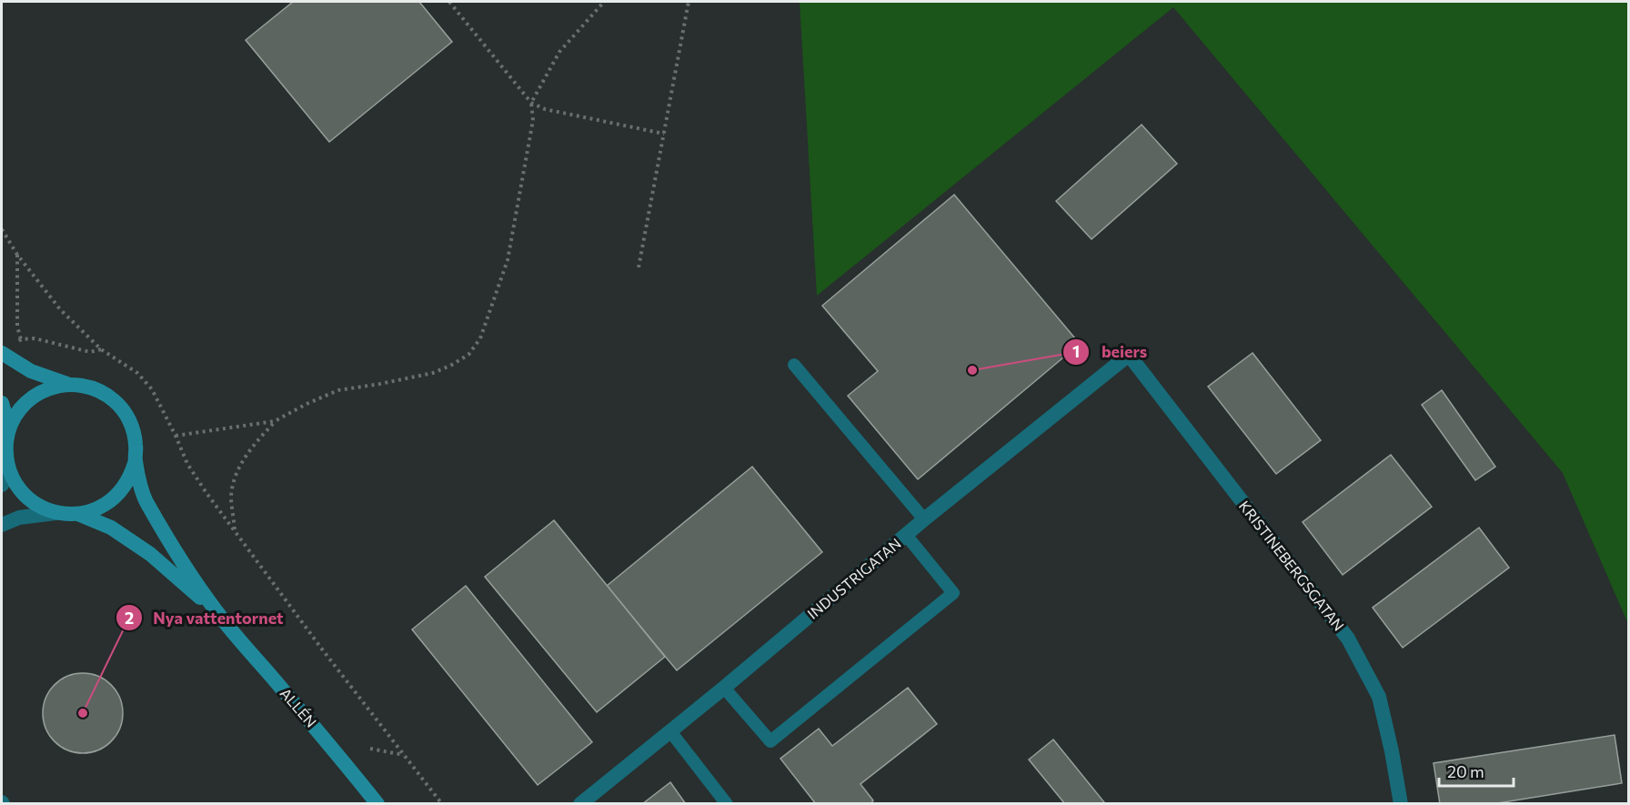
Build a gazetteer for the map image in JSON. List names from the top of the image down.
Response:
{
  "streets": {
    "main road": ["ALLÉN"],
    "street": ["KRISTINEBERGSGATAN", "INDUSTRIGATAN"]
  },
  "crossings": [
    ["KRISTINEBERGSGATAN", "INDUSTRIGATAN"]
  ],
  "places": ["beiers", "Nya vattentornet"],
  "scale_bar": "20 m"
}
